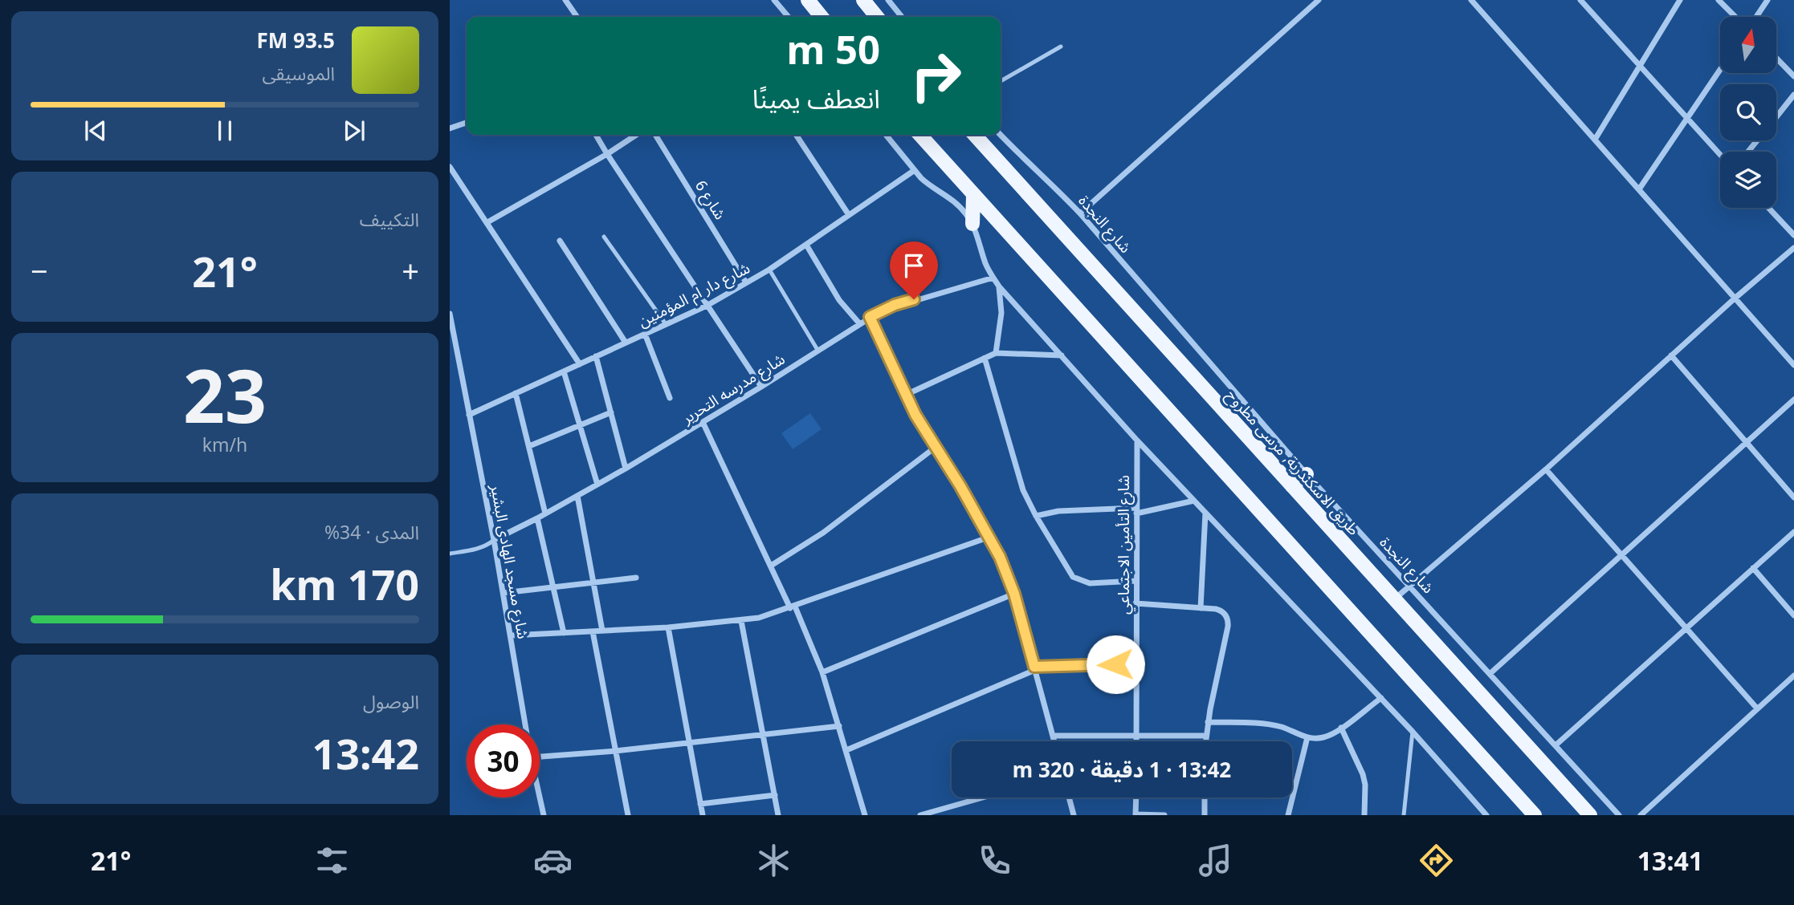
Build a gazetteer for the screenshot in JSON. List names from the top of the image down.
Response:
{
  "streets": {
    "main road": ["طريق الاسكندرية, مرسى مطروح"],
    "street": [
      "شارع 6",
      "شارع النجدة",
      "شارع دار ام المؤمنين",
      "شارع مدرسه التحرير",
      "شارع التأمين الاجتماعي",
      "شارع مسجد الهادى البشير"
    ]
  },
  "crossings": [
    ["شارع 6", "شارع دار ام المؤمنين"],
    ["شارع دار ام المؤمنين", "شارع مسجد الهادى البشير"],
    ["شارع مدرسه التحرير", "شارع مسجد الهادى البشير"]
  ],
  "north": "top",
  "page": {
    "turn": ["50 m", "انعطف يمينًا"],
    "song": ["93.5 FM", "الموسيقى"],
    "tile": [
      "التكييف",
      ["23", "km/h"],
      ["المدى · 34%", "170 km"],
      ["الوصول", "13:42"]
    ],
    "heat": ["−", "21°", "+"],
    "limit": "30",
    "trip": "13:42 · 1 دقيقة · 320 m",
    "tabs": ["13:41", "21°"]
  }
}
